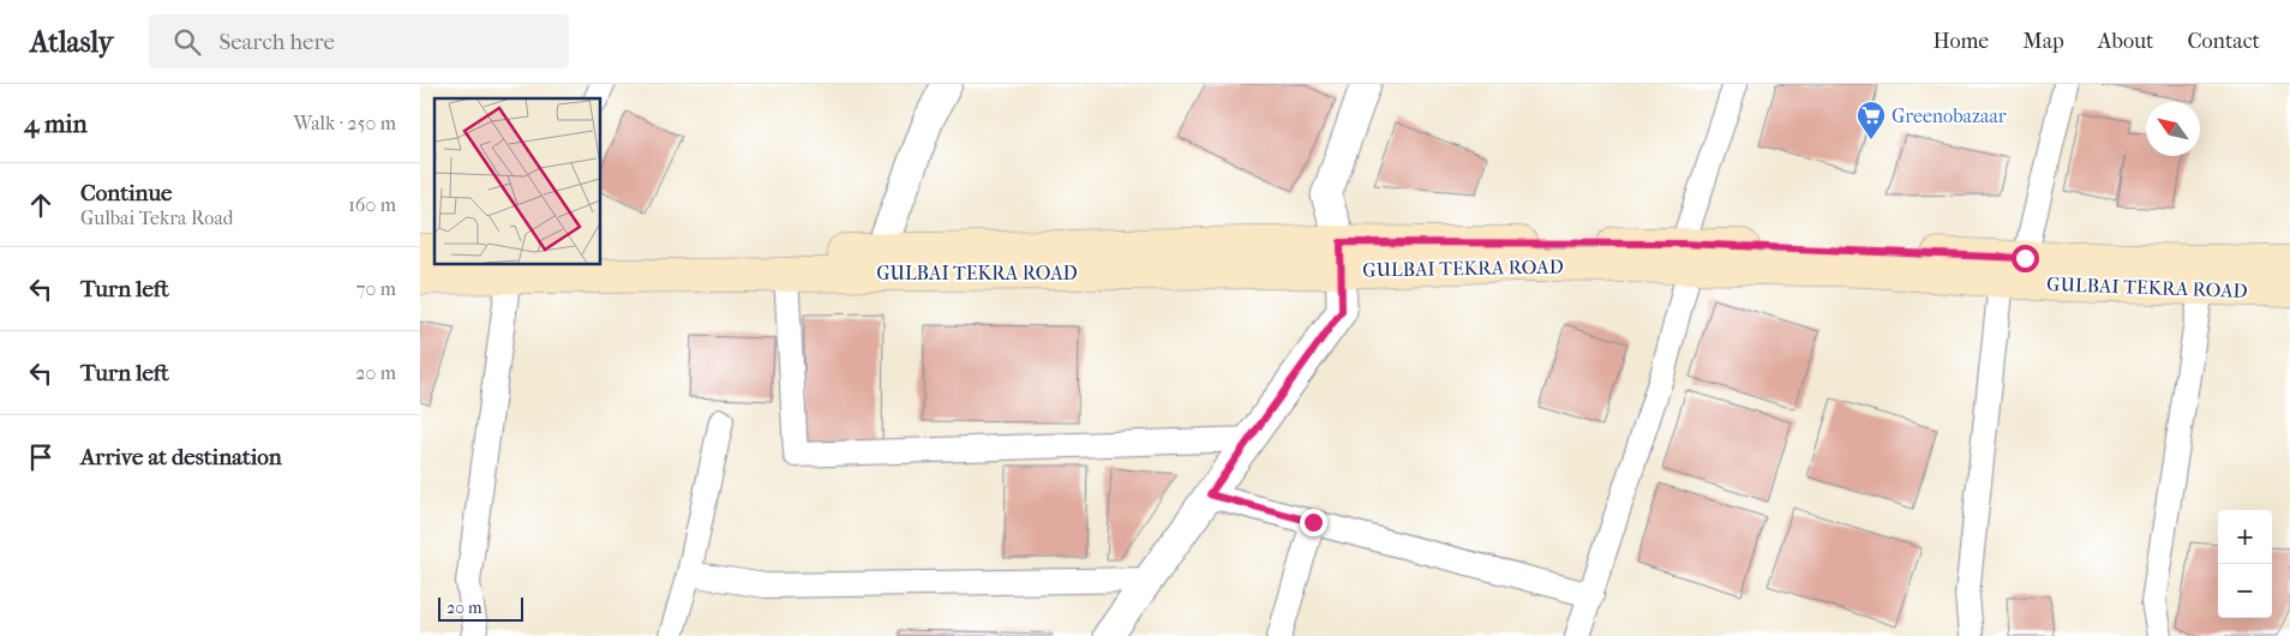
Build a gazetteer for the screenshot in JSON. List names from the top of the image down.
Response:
{
  "streets": {
    "main road": ["GULBAI TEKRA ROAD"]
  },
  "places": {
    "supermarket": ["Greenobazaar"]
  },
  "scale_bar": "20 m",
  "north": "top left",
  "page": {
    "header": "Atlasly",
    "search": "Search here",
    "nav": [
      "Home",
      "Map",
      "About",
      "Contact"
    ],
    "heading": ["4 min", "Walk · 250 m"],
    "list": [
      ["Continue", "Gulbai Tekra Road", "160 m"],
      ["Turn left", "70 m"],
      ["Turn left", "20 m"],
      "Arrive at destination"
    ],
    "map_buttons": ["+", "−"],
    "scale": "20 m"
  }
}
